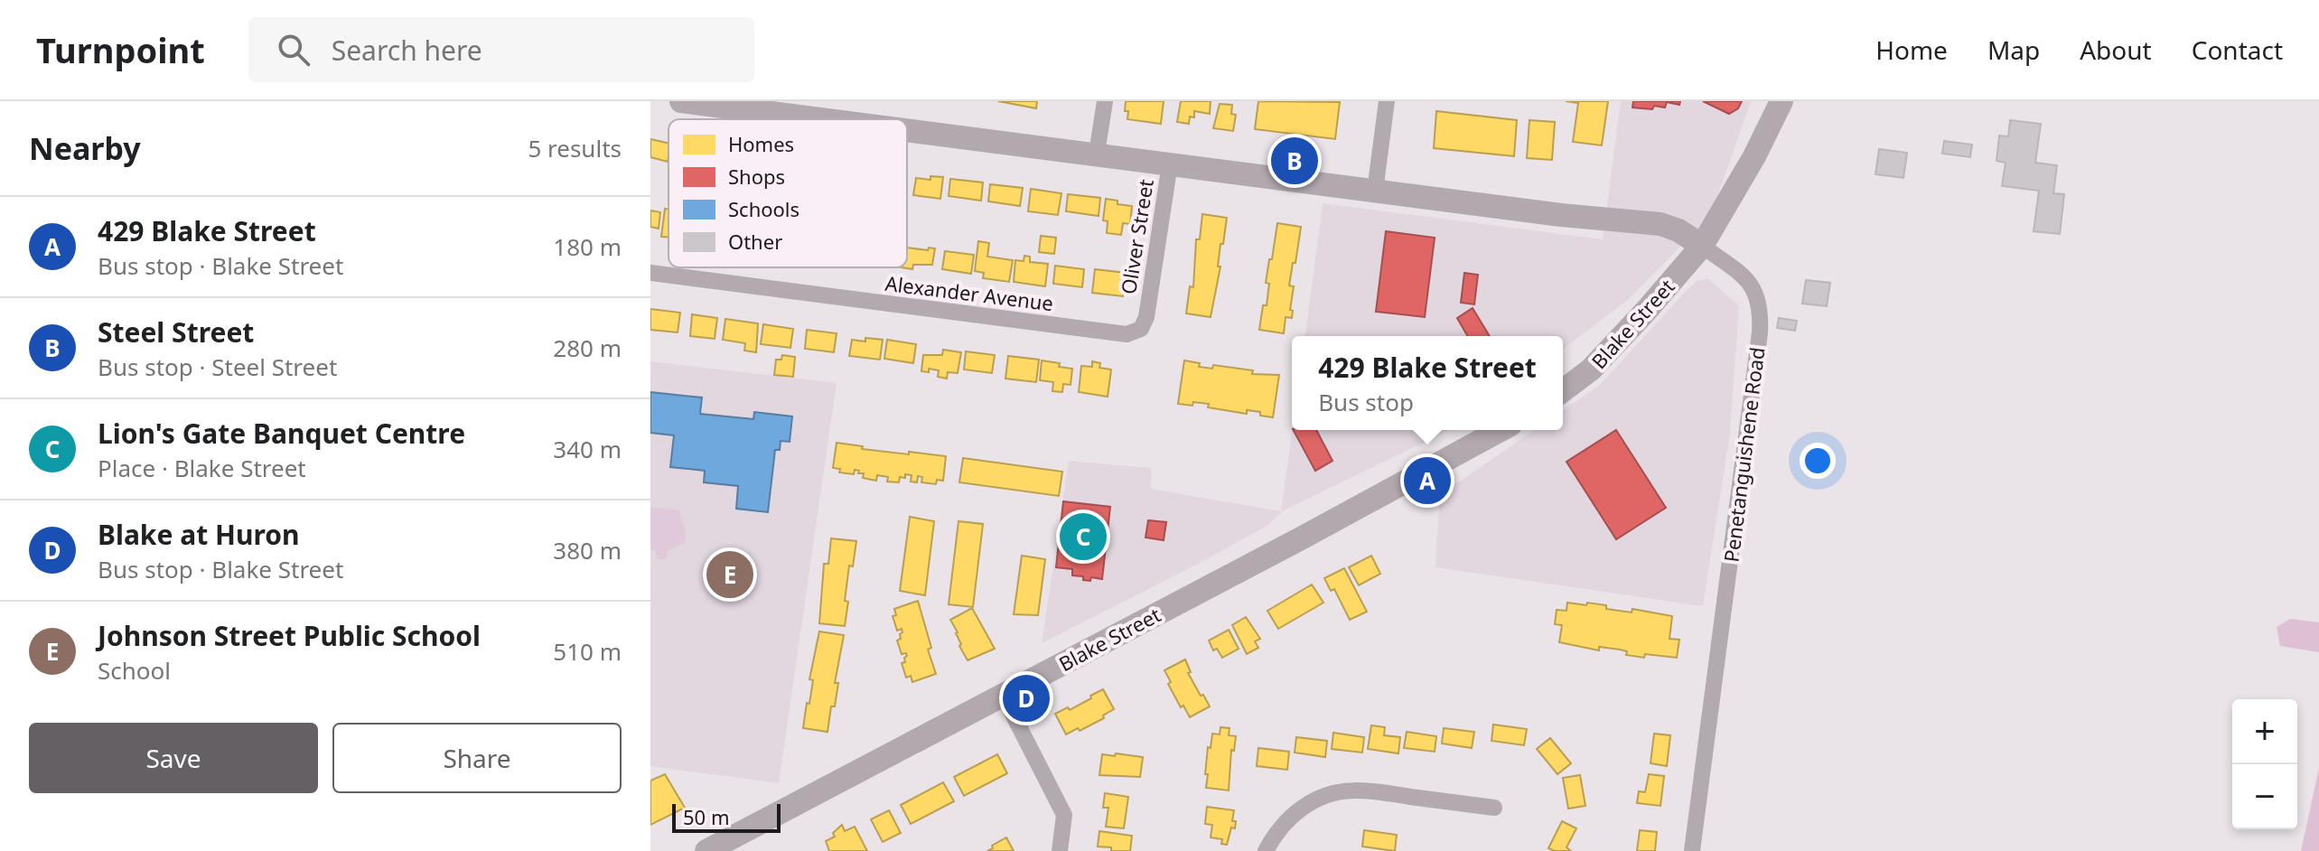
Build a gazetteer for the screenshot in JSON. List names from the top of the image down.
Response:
{
  "streets": {
    "main road": ["Blake Street"],
    "street": ["Oliver Street", "Alexander Avenue", "Penetanguishene Road"]
  },
  "crossings": [
    ["Oliver Street", "Alexander Avenue"],
    ["Blake Street", "Penetanguishene Road"]
  ],
  "legend": [
    "Homes",
    "Shops",
    "Schools",
    "Other"
  ],
  "scale_bar": "50 m",
  "page": {
    "header": "Turnpoint",
    "search": "Search here",
    "nav": [
      "Home",
      "Map",
      "About",
      "Contact"
    ],
    "heading": ["Nearby", "5 results"],
    "pins": [
      "B",
      "A",
      "C",
      "E",
      "D"
    ],
    "list": [
      {
        "mark": "A",
        "name": "429 Blake Street",
        "note": "Bus stop · Blake Street",
        "value": "180 m"
      },
      {
        "mark": "B",
        "name": "Steel Street",
        "note": "Bus stop · Steel Street",
        "value": "280 m"
      },
      {
        "mark": "C",
        "name": "Lion's Gate Banquet Centre",
        "note": "Place · Blake Street",
        "value": "340 m"
      },
      {
        "mark": "D",
        "name": "Blake at Huron",
        "note": "Bus stop · Blake Street",
        "value": "380 m"
      },
      {
        "mark": "E",
        "name": "Johnson Street Public School",
        "note": "School",
        "value": "510 m"
      }
    ],
    "popup": ["429 Blake Street", "Bus stop"],
    "map_buttons": ["+", "−"],
    "buttons": ["Save", "Share"],
    "scale": "50 m"
  }
}
